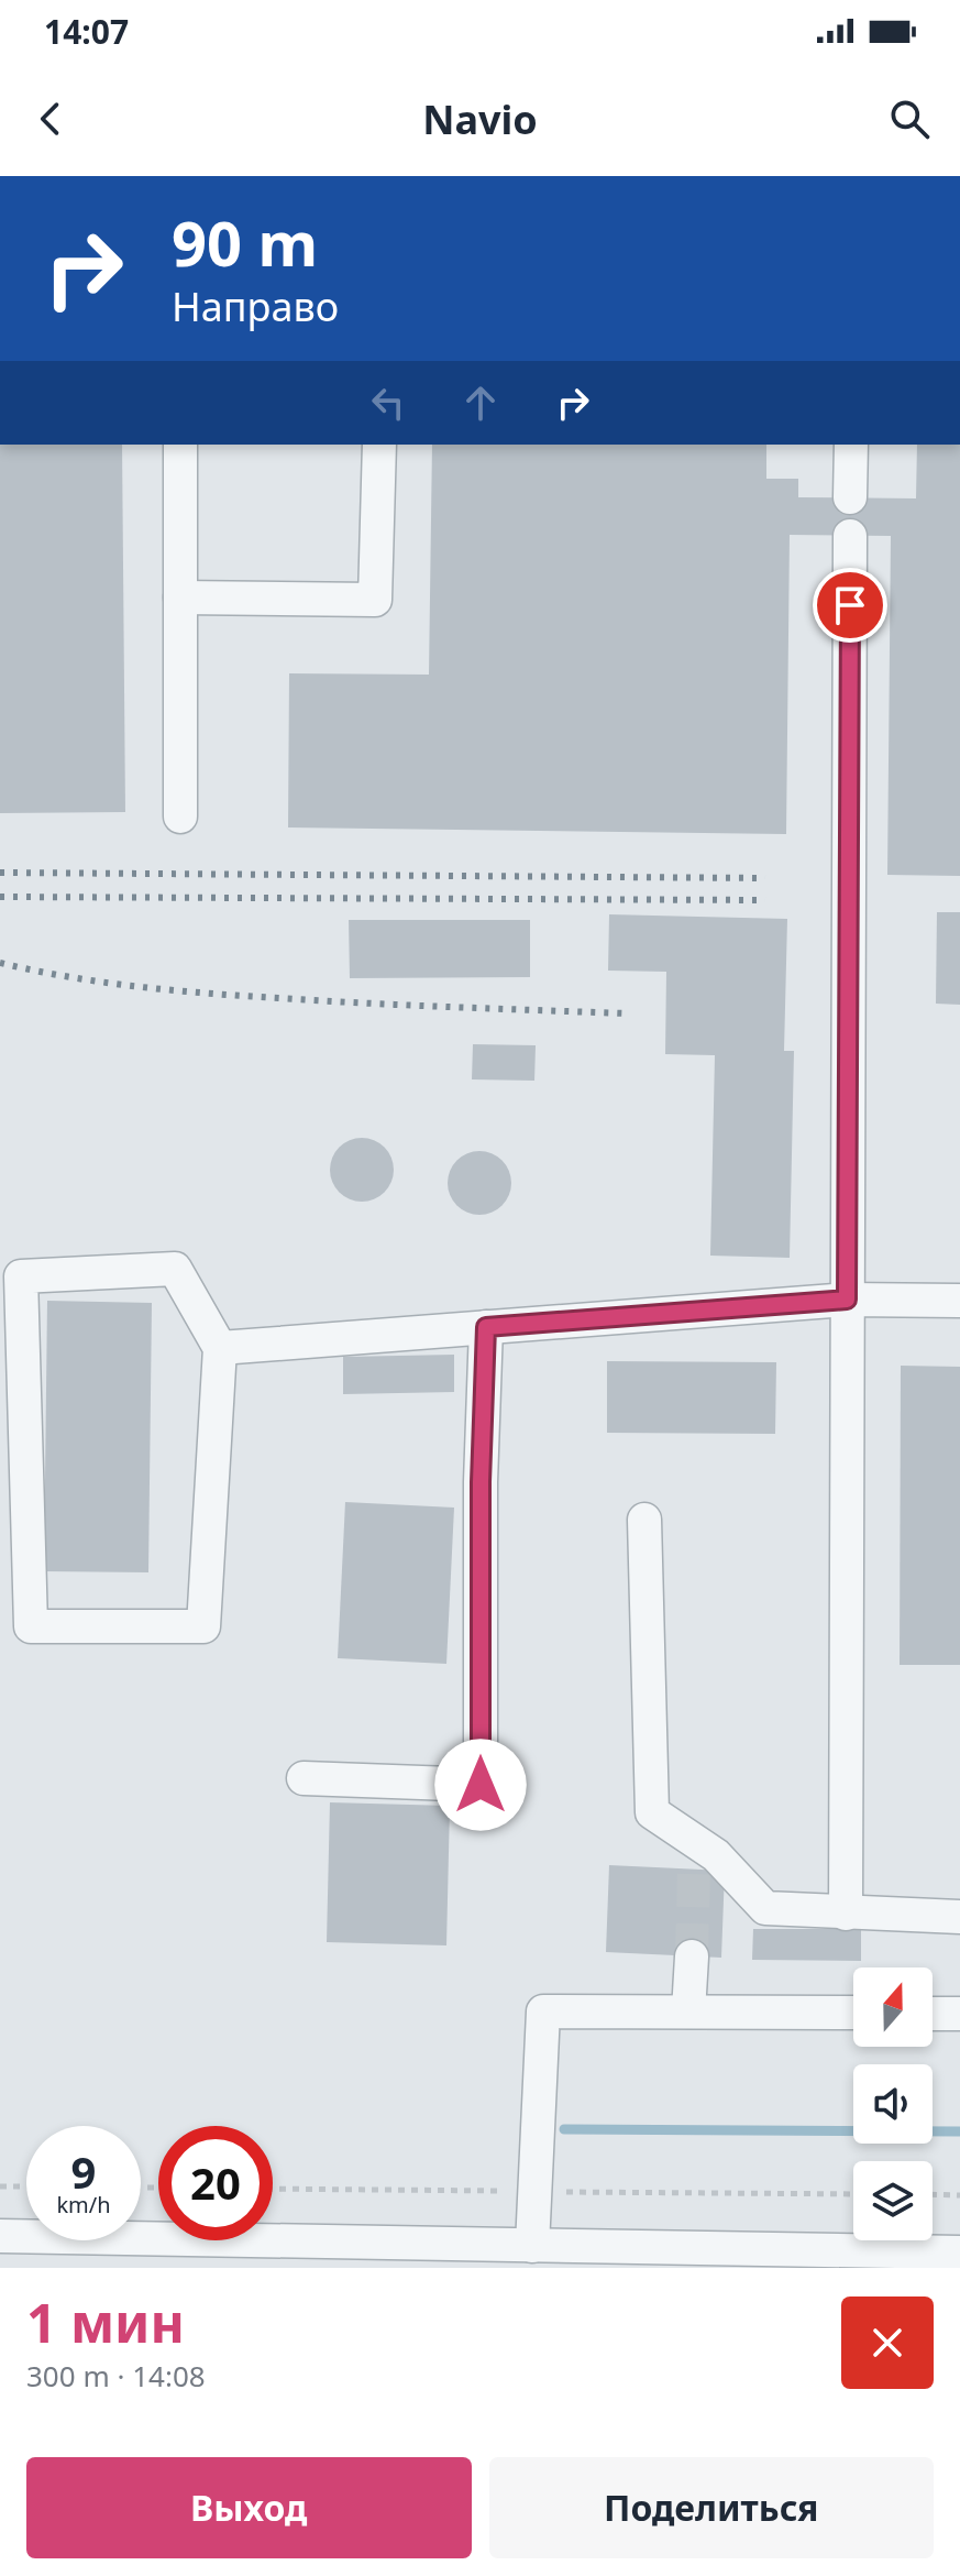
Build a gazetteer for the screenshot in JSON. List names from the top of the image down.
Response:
{
  "north": "top",
  "page": {
    "status": "14:07",
    "header": "Navio",
    "turn": ["90 m", "Направо"],
    "speed": "9 km/h",
    "limit": "20",
    "heading": ["1 мин", "300 m · 14:08"],
    "buttons": ["Выход", "Поделиться"]
  }
}
